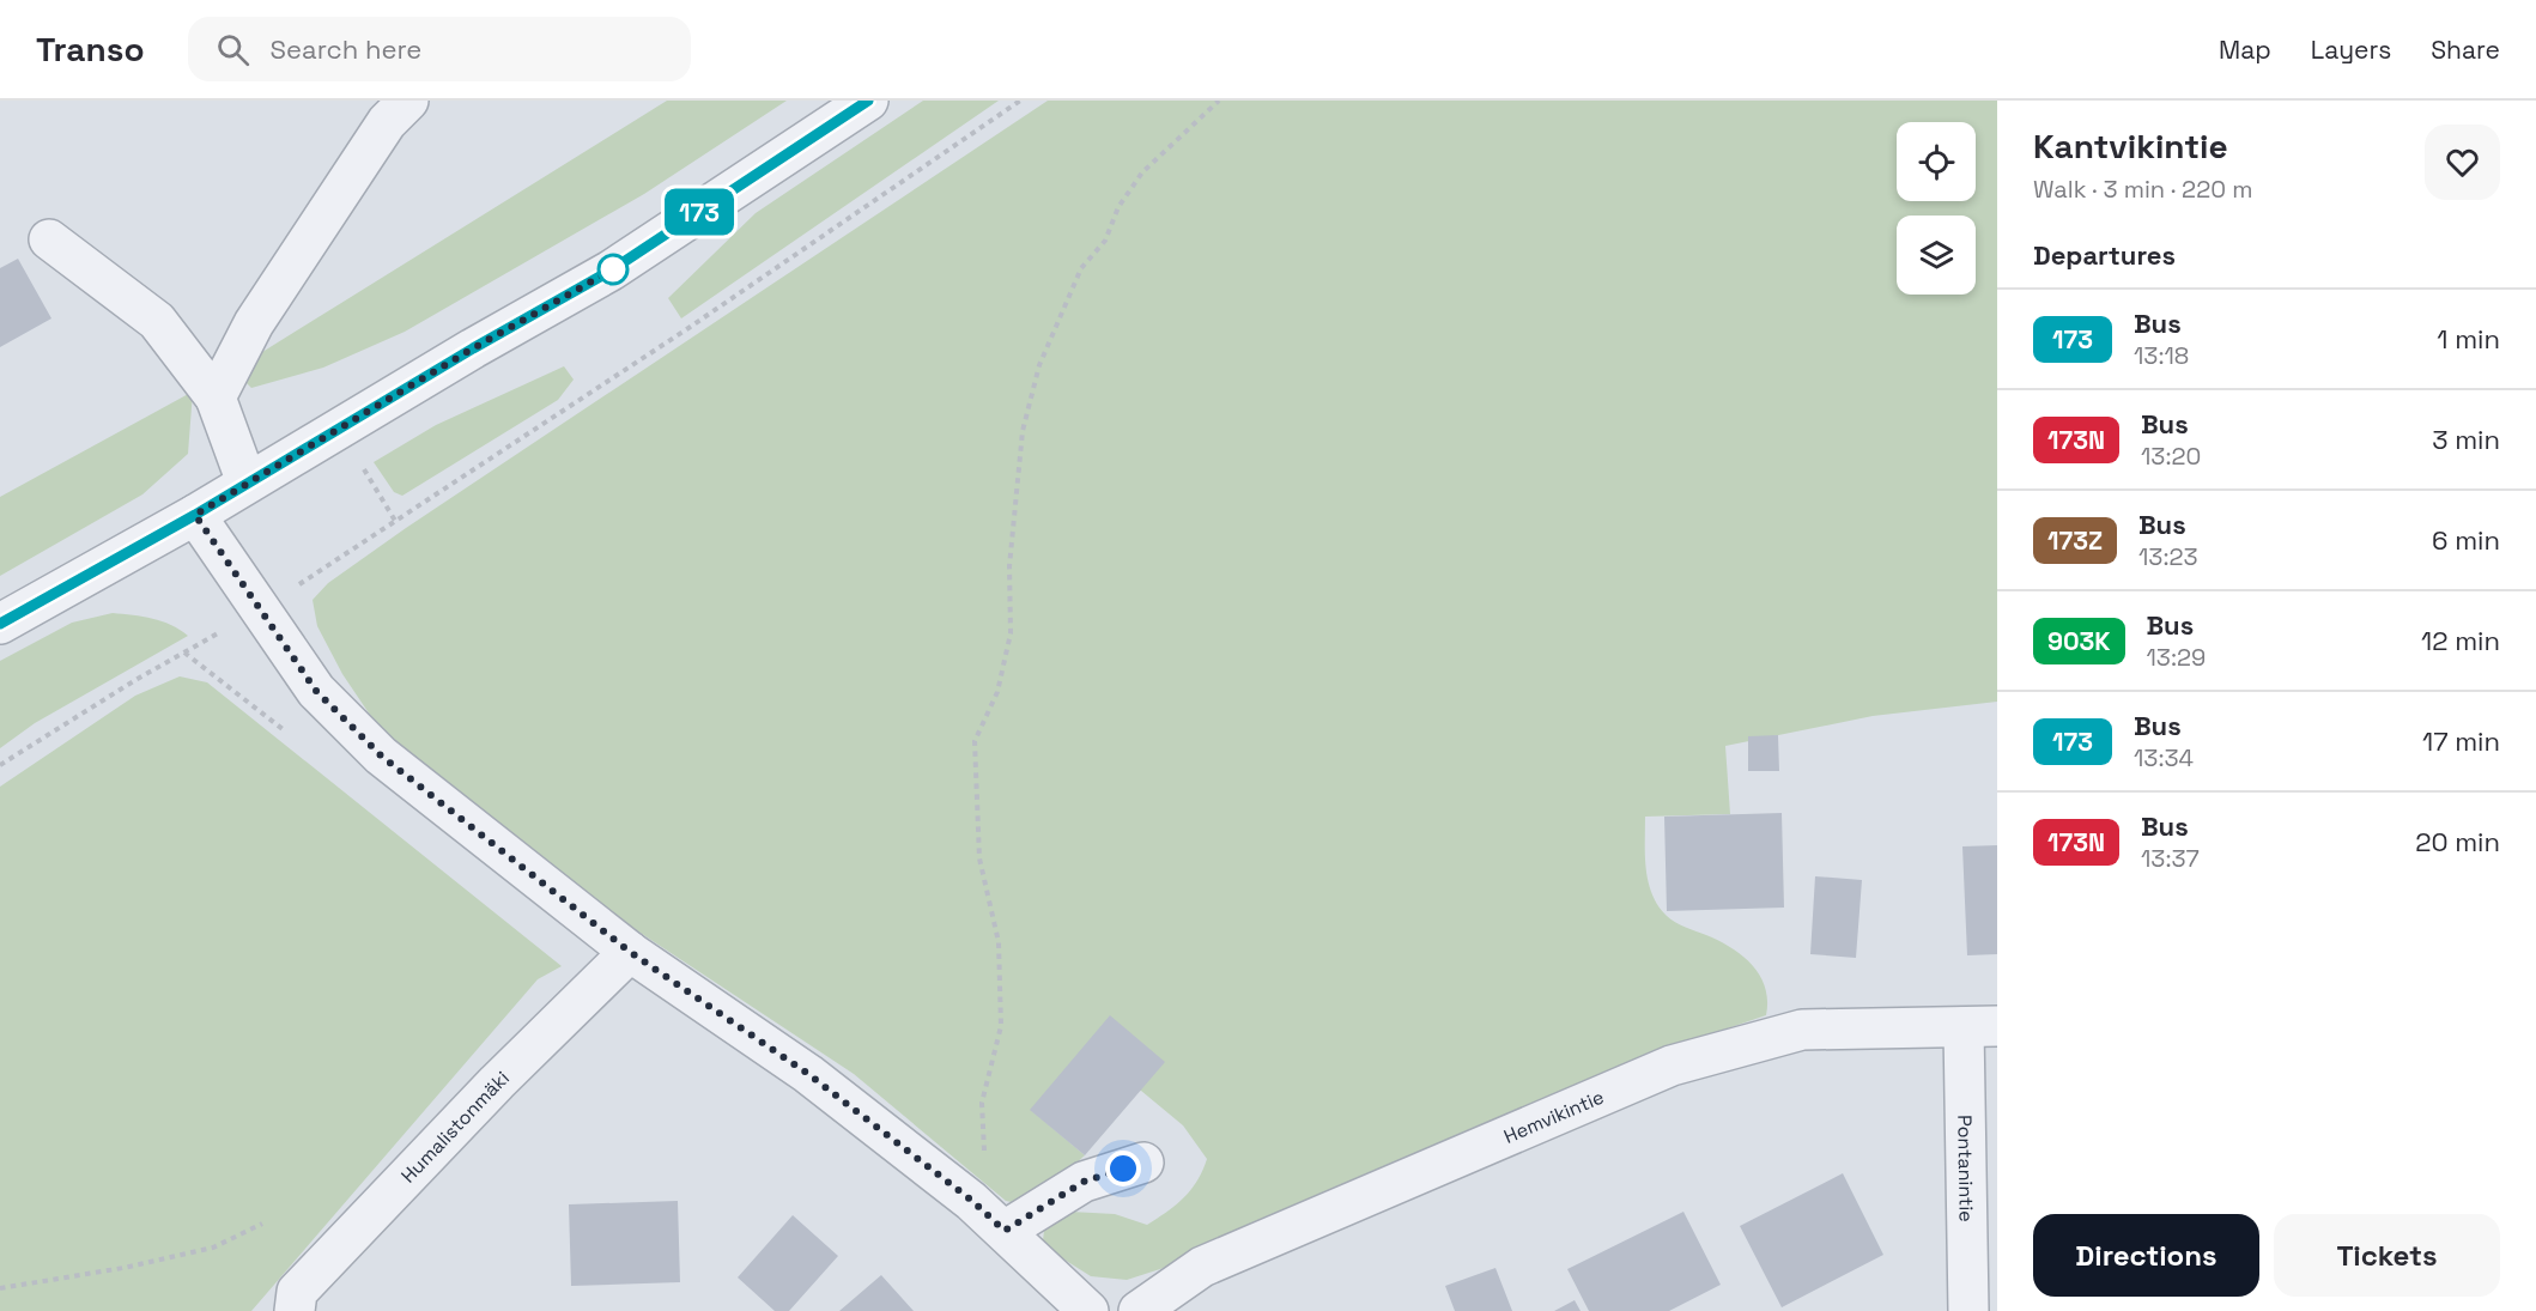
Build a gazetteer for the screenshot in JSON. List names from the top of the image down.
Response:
{
  "streets": {
    "street": ["Hemvikintie", "Humalistonmäki", "Pontanintie"]
  },
  "crossings": [
    ["Hemvikintie", "Pontanintie"]
  ],
  "lines": ["bus line 173"],
  "page": {
    "header": "Transo",
    "search": "Search here",
    "nav": ["Map", "Layers", "Share"],
    "on_map": "173",
    "heading": [
      ["Kantvikintie", "Walk · 3 min · 220 m"],
      "Departures"
    ],
    "list": [
      {
        "mark": "173",
        "name": "Bus",
        "note": "13:18",
        "value": "1 min"
      },
      {
        "mark": "173N",
        "name": "Bus",
        "note": "13:20",
        "value": "3 min"
      },
      {
        "mark": "173Z",
        "name": "Bus",
        "note": "13:23",
        "value": "6 min"
      },
      {
        "mark": "903K",
        "name": "Bus",
        "note": "13:29",
        "value": "12 min"
      },
      {
        "mark": "173",
        "name": "Bus",
        "note": "13:34",
        "value": "17 min"
      },
      {
        "mark": "173N",
        "name": "Bus",
        "note": "13:37",
        "value": "20 min"
      }
    ],
    "buttons": ["Directions", "Tickets"]
  }
}
